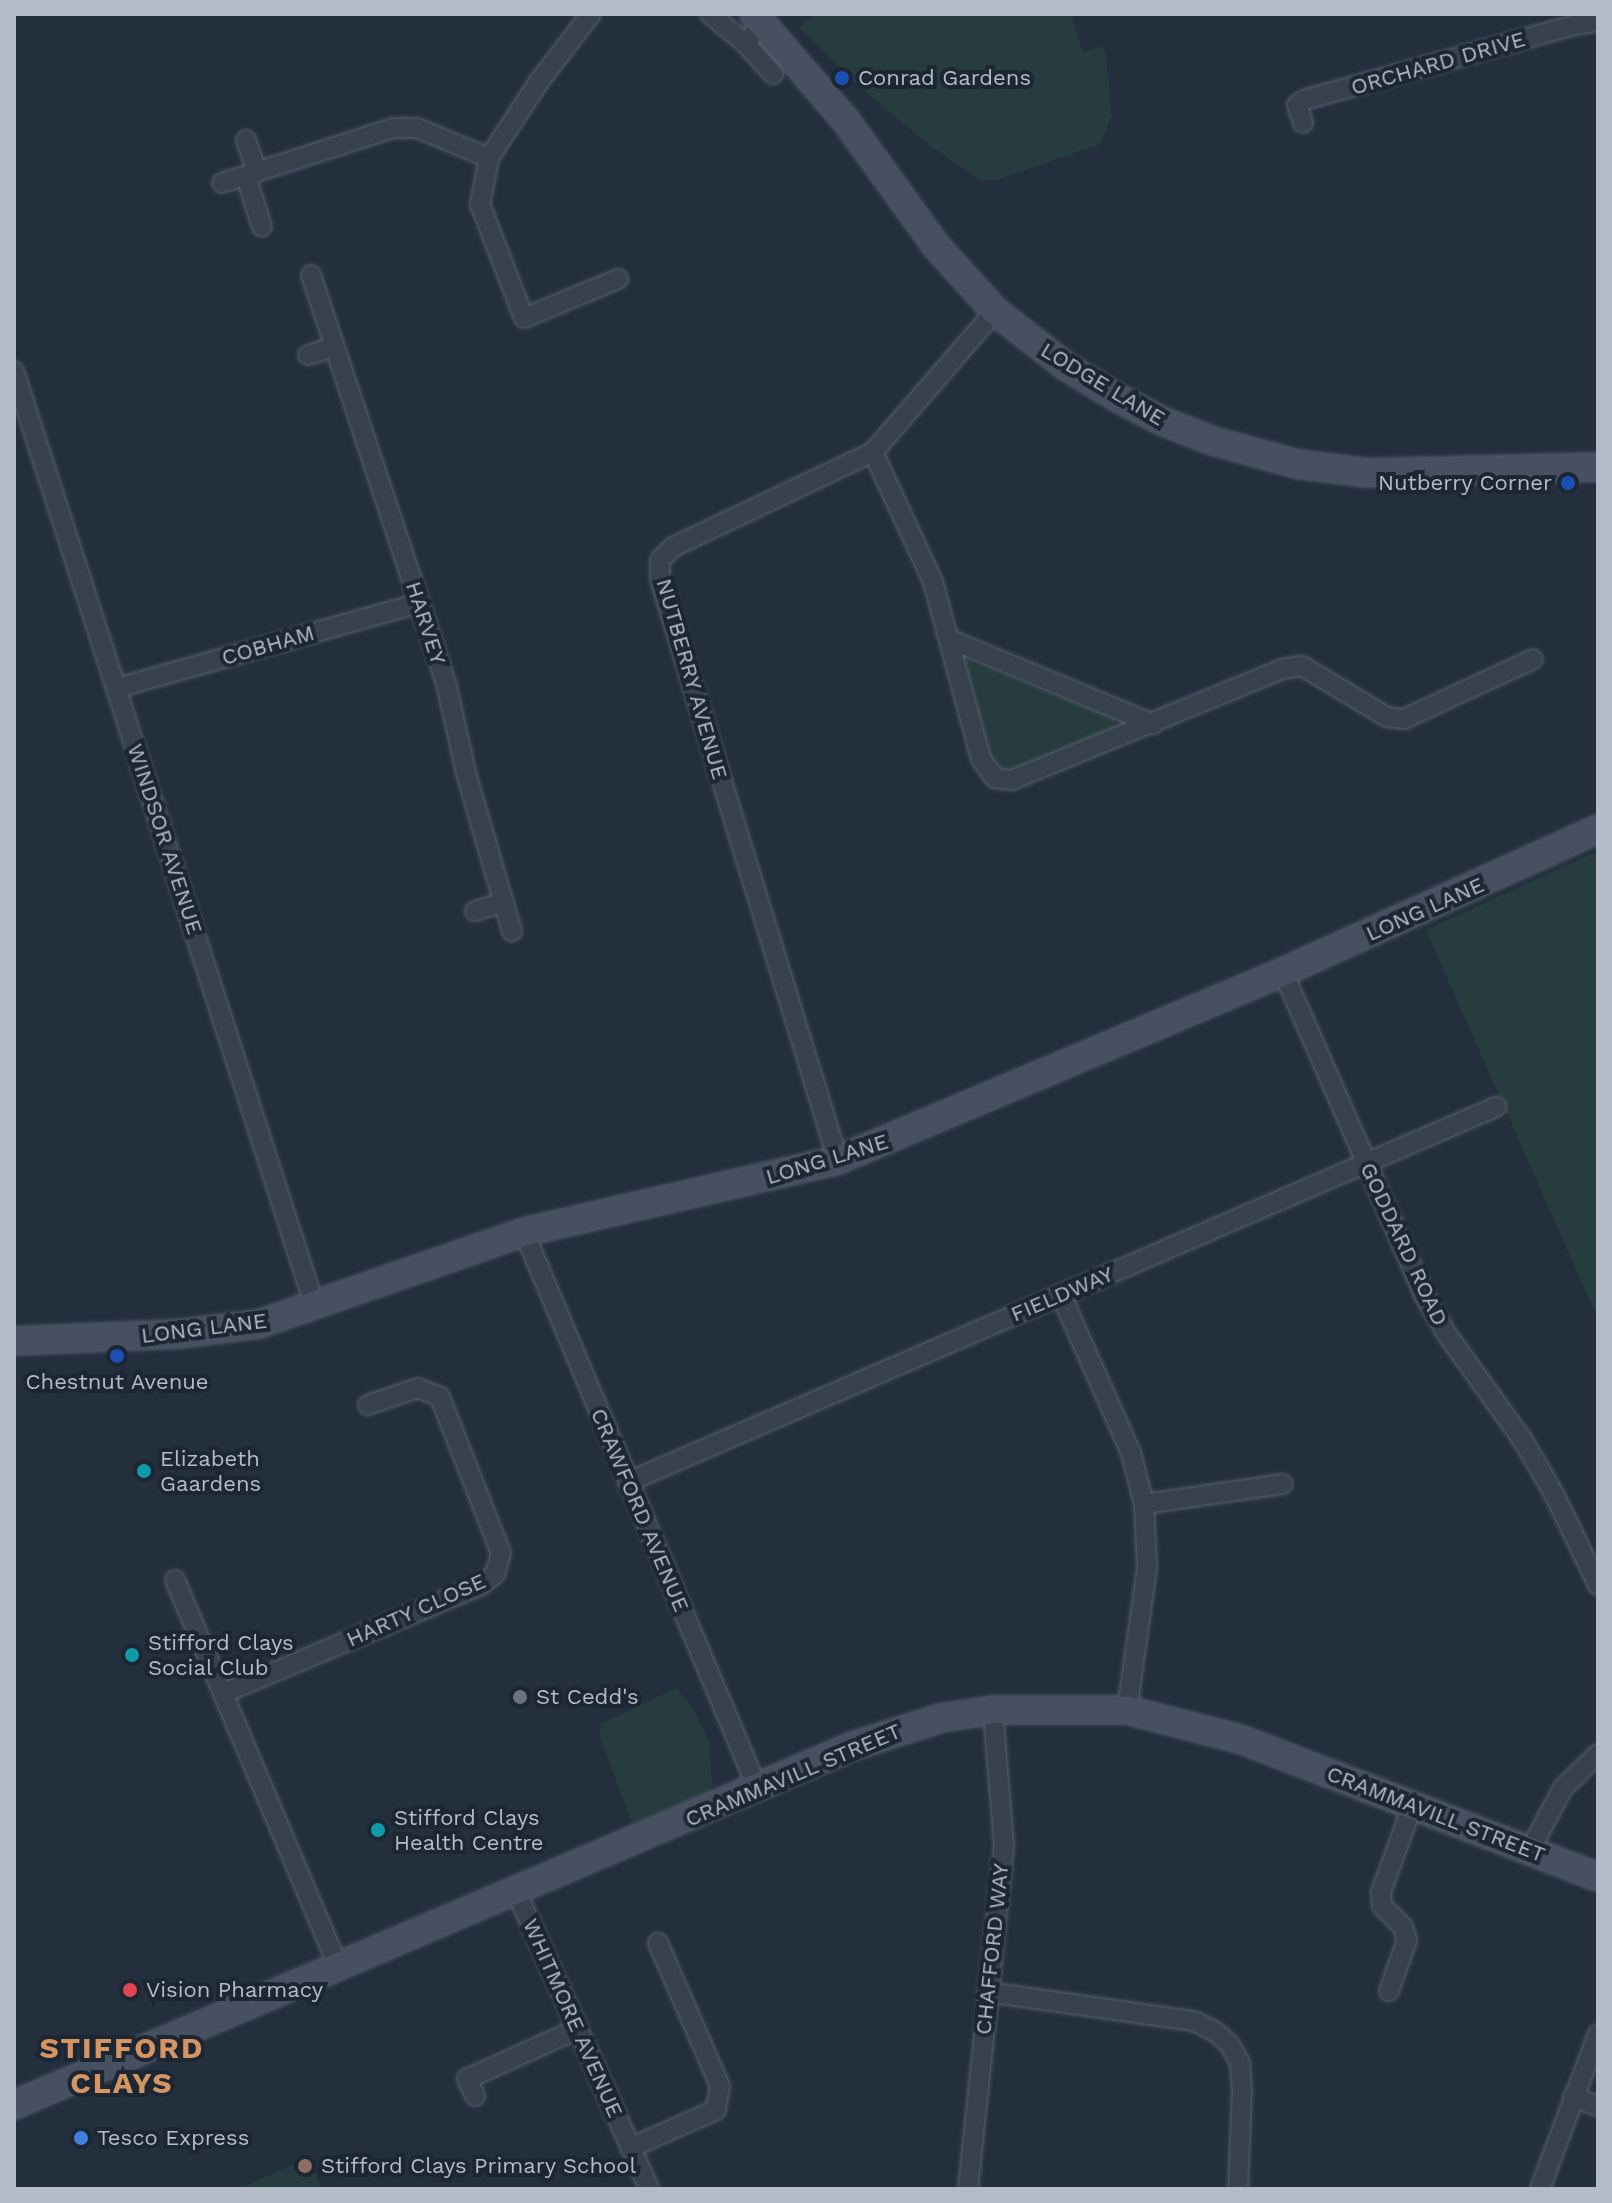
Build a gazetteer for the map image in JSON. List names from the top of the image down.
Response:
{
  "streets": {
    "street": [
      "ORCHARD DRIVE",
      "LODGE LANE",
      "HARVEY",
      "COBHAM",
      "NUTBERRY AVENUE",
      "WINDSOR AVENUE",
      "LONG LANE",
      "GODDARD ROAD",
      "FIELDWAY",
      "CRAWFORD AVENUE",
      "HARTY CLOSE",
      "CRAMMAVILL STREET",
      "CHAFFORD WAY",
      "WHITMORE AVENUE"
    ]
  },
  "crossings": [
    ["LODGE LANE", "NUTBERRY AVENUE"],
    ["HARVEY", "COBHAM"],
    ["COBHAM", "WINDSOR AVENUE"],
    ["NUTBERRY AVENUE", "LONG LANE"],
    ["WINDSOR AVENUE", "LONG LANE"],
    ["LONG LANE", "GODDARD ROAD"],
    ["LONG LANE", "CRAWFORD AVENUE"],
    ["GODDARD ROAD", "FIELDWAY"],
    ["FIELDWAY", "CRAWFORD AVENUE"],
    ["CRAWFORD AVENUE", "CRAMMAVILL STREET"],
    ["CRAMMAVILL STREET", "CHAFFORD WAY"],
    ["CRAMMAVILL STREET", "WHITMORE AVENUE"]
  ],
  "districts": ["STIFFORD CLAYS"],
  "places": [
    "Conrad Gardens",
    "Nutberry Corner",
    "Chestnut Avenue",
    "Elizabeth Gaardens",
    "Stifford Clays Social Club",
    "St Cedd's",
    "Stifford Clays Health Centre",
    "Vision Pharmacy",
    "Tesco Express",
    "Stifford Clays Primary School"
  ]
}
